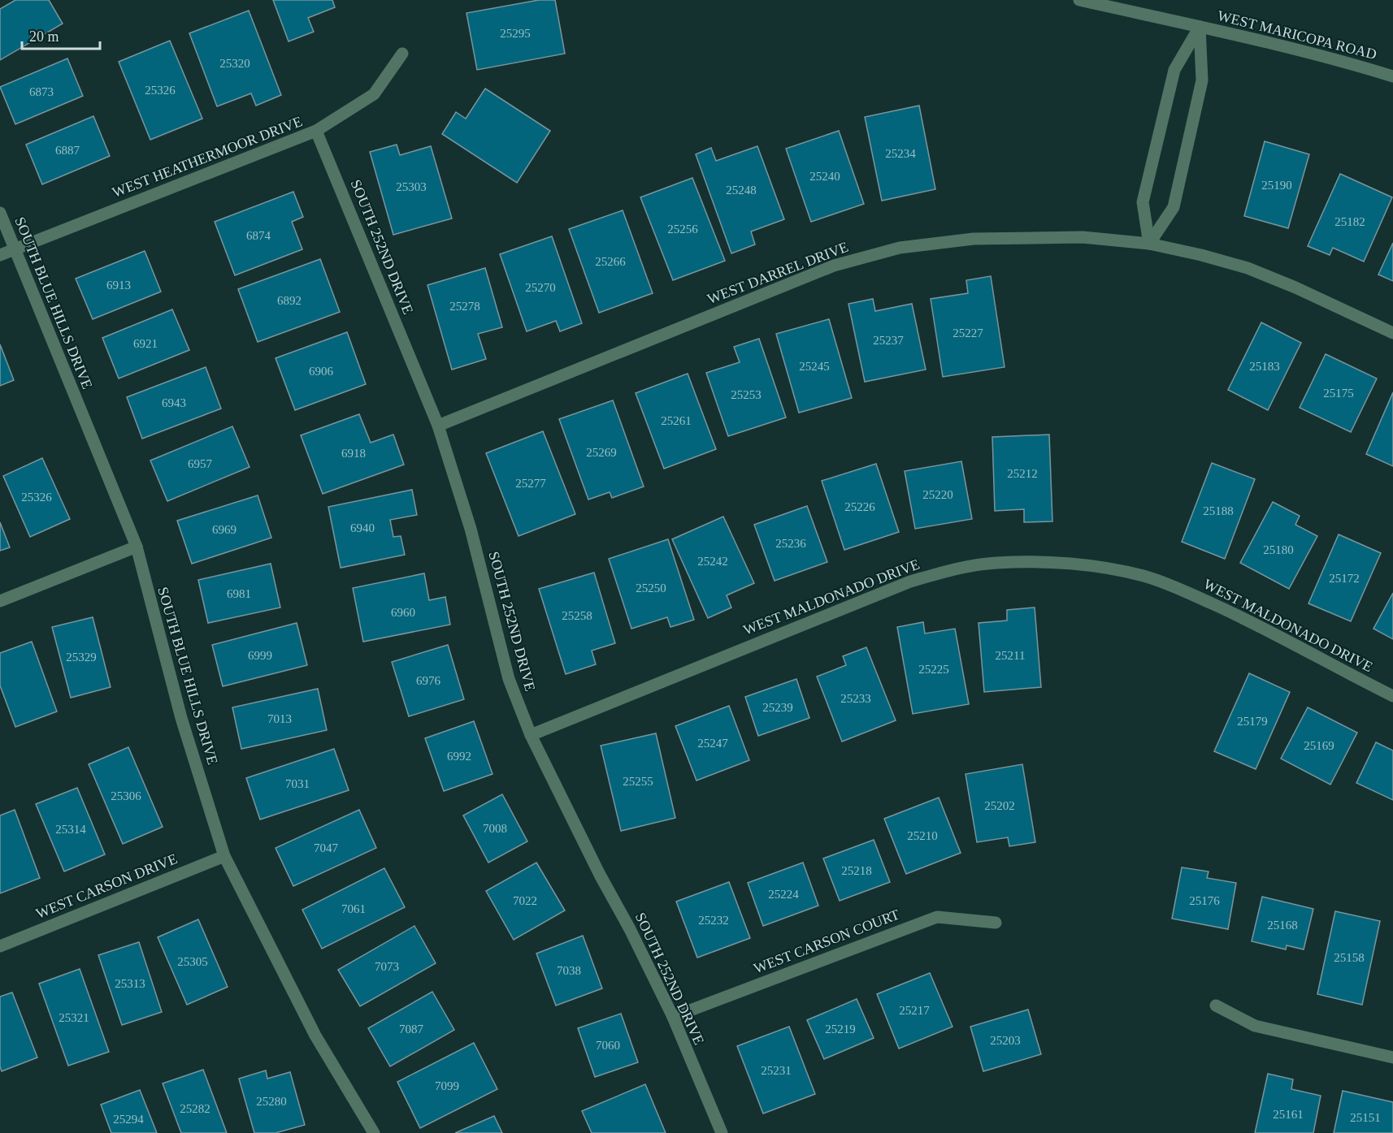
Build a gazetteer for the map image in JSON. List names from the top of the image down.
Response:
{
  "streets": {
    "street": [
      "WEST MARICOPA ROAD",
      "WEST HEATHERMOOR DRIVE",
      "SOUTH 252ND DRIVE",
      "WEST DARREL DRIVE",
      "SOUTH BLUE HILLS DRIVE",
      "WEST MALDONADO DRIVE",
      "WEST CARSON DRIVE",
      "WEST CARSON COURT"
    ]
  },
  "crossings": [
    ["WEST HEATHERMOOR DRIVE", "SOUTH 252ND DRIVE"],
    ["WEST HEATHERMOOR DRIVE", "SOUTH BLUE HILLS DRIVE"],
    ["SOUTH 252ND DRIVE", "WEST DARREL DRIVE"],
    ["SOUTH 252ND DRIVE", "WEST MALDONADO DRIVE"],
    ["SOUTH 252ND DRIVE", "WEST CARSON COURT"],
    ["SOUTH BLUE HILLS DRIVE", "WEST CARSON DRIVE"]
  ],
  "house_numbers": [
    "25295",
    "25320",
    "25326",
    "6873",
    "6887",
    "25234",
    "25240",
    "25190",
    "25303",
    "25248",
    "25182",
    "25256",
    "6874",
    "25266",
    "6913",
    "25270",
    "6892",
    "25278",
    "25227",
    "25237",
    "6921",
    "25245",
    "25183",
    "6906",
    "25175",
    "25253",
    "6943",
    "25261",
    "25269",
    "6918",
    "6957",
    "25212",
    "25277",
    "25220",
    "25326",
    "25226",
    "25188",
    "6940",
    "6969",
    "25236",
    "25180",
    "25242",
    "25172",
    "25250",
    "6981",
    "6960",
    "25258",
    "6999",
    "25211",
    "25329",
    "25225",
    "6976",
    "25233",
    "25239",
    "7013",
    "25179",
    "25247",
    "25169",
    "6992",
    "25255",
    "7031",
    "25306",
    "25202",
    "7008",
    "25314",
    "25210",
    "7047",
    "25218",
    "25224",
    "7022",
    "25176",
    "7061",
    "25232",
    "25168",
    "25158",
    "25305",
    "7073",
    "7038",
    "25313",
    "25217",
    "25321",
    "7087",
    "25219",
    "25203",
    "7060",
    "25231",
    "7099",
    "25280",
    "25282",
    "25161",
    "25151",
    "25294"
  ],
  "scale_bar": "20 m"
}
